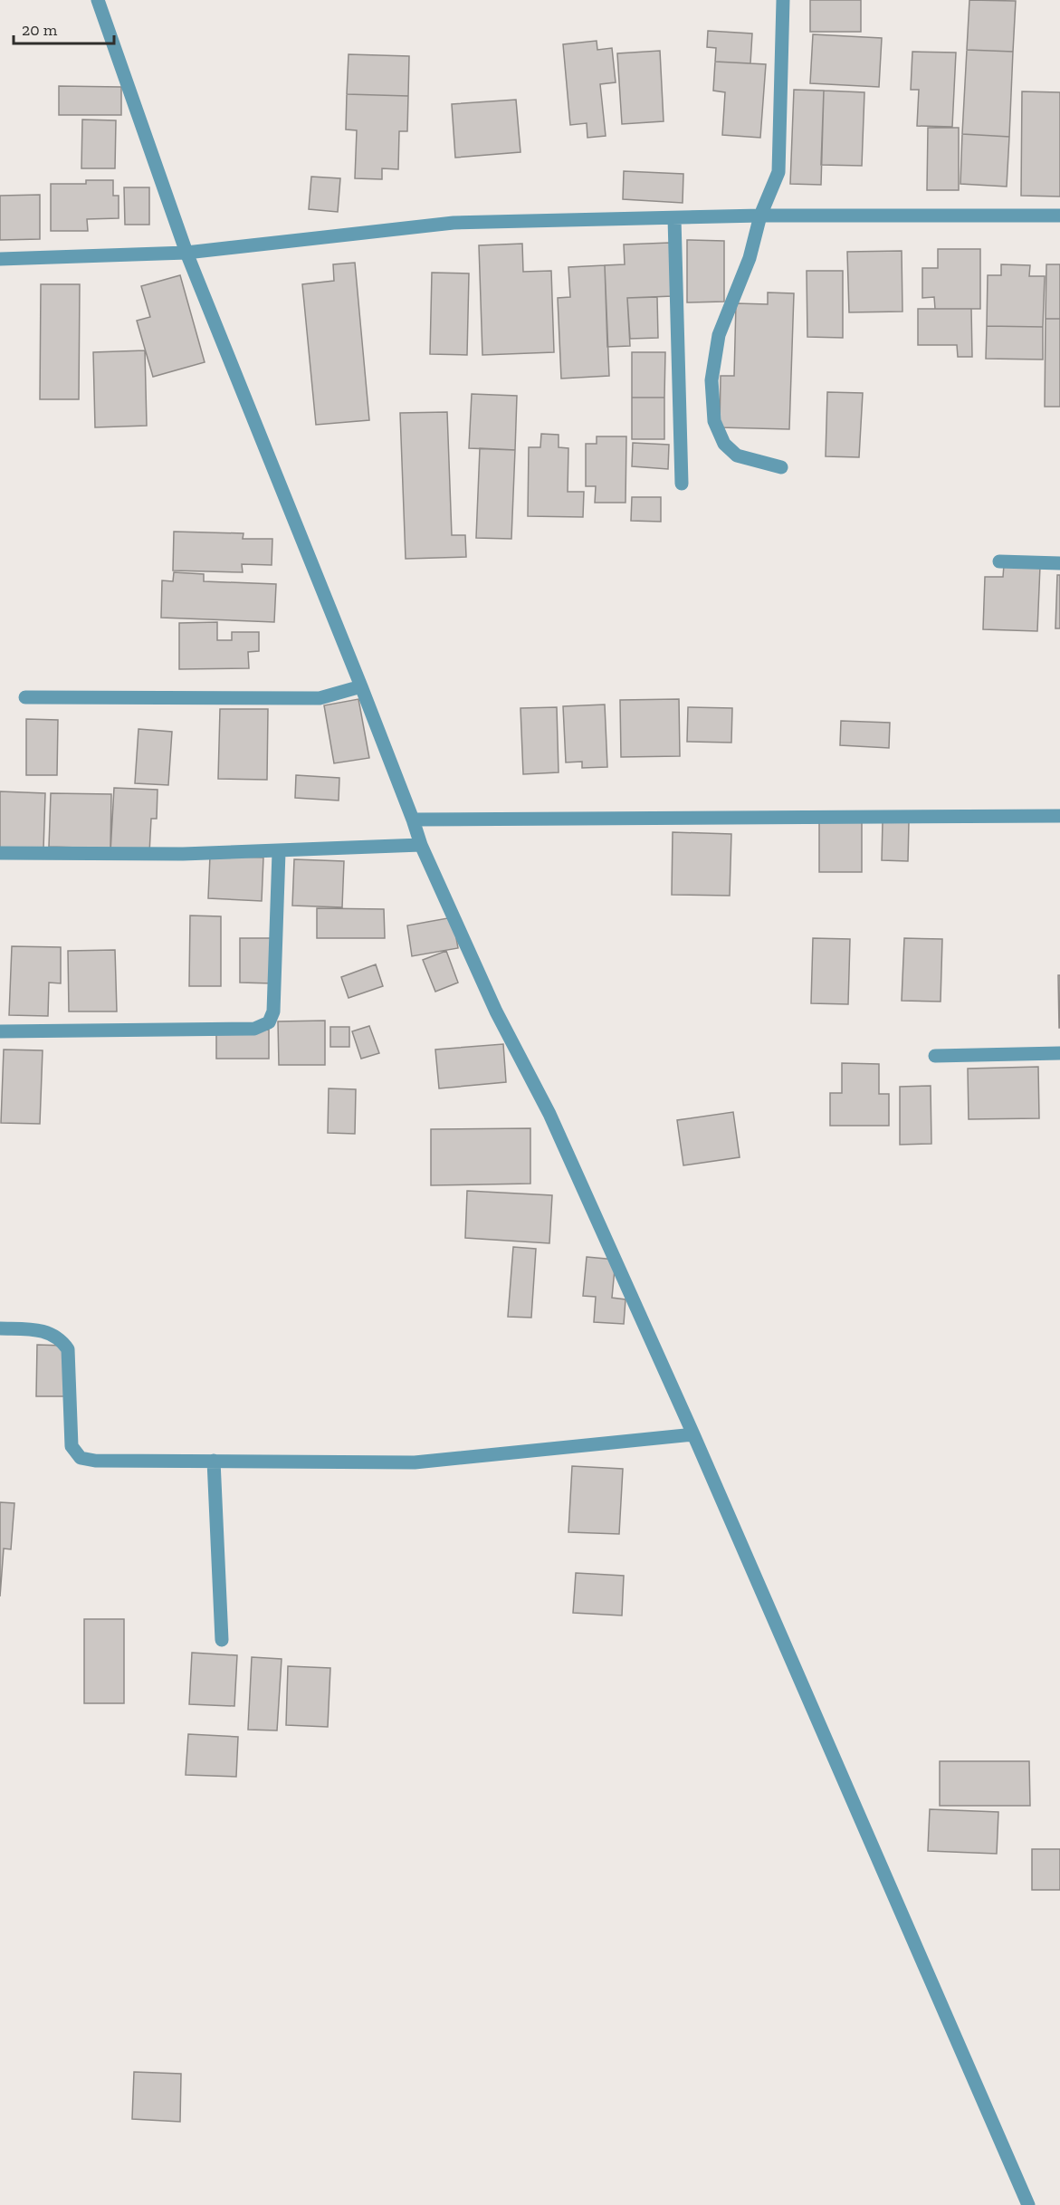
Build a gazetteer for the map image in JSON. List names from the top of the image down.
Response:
{
  "scale_bar": "20 m"
}
